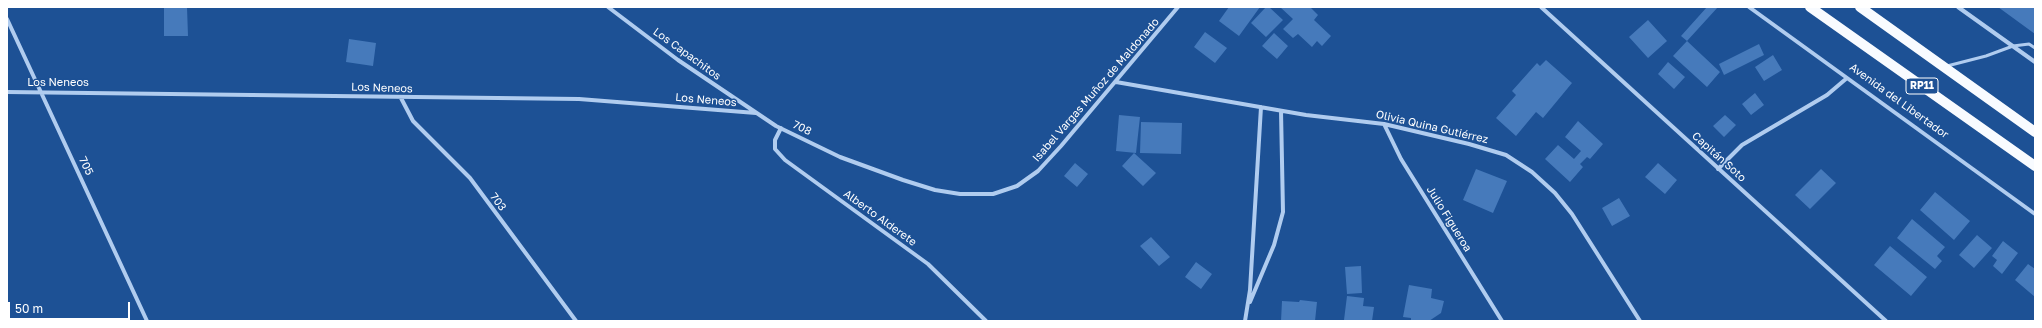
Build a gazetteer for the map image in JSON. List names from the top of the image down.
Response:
{
  "streets": {
    "main road": ["RP11"],
    "street": [
      "Los Capachitos",
      "Los Neneos",
      "Isabel Vargas Muñoz de Maldonado",
      "Avenida del Libertador",
      "Olivia Quina Gutiérrez",
      "708",
      "Capitán Soto",
      "705",
      "703",
      "Alberto Alderete",
      "Julio Figueroa"
    ]
  },
  "crossings": [
    ["Los Capachitos", "Los Neneos"],
    ["Los Capachitos", "708"],
    ["Los Neneos", "708"],
    ["Los Neneos", "705"],
    ["Los Neneos", "703"],
    ["Isabel Vargas Muñoz de Maldonado", "Olivia Quina Gutiérrez"],
    ["Isabel Vargas Muñoz de Maldonado", "708"],
    ["Olivia Quina Gutiérrez", "Julio Figueroa"],
    ["708", "Alberto Alderete"]
  ],
  "scale_bar": "50 m"
}
